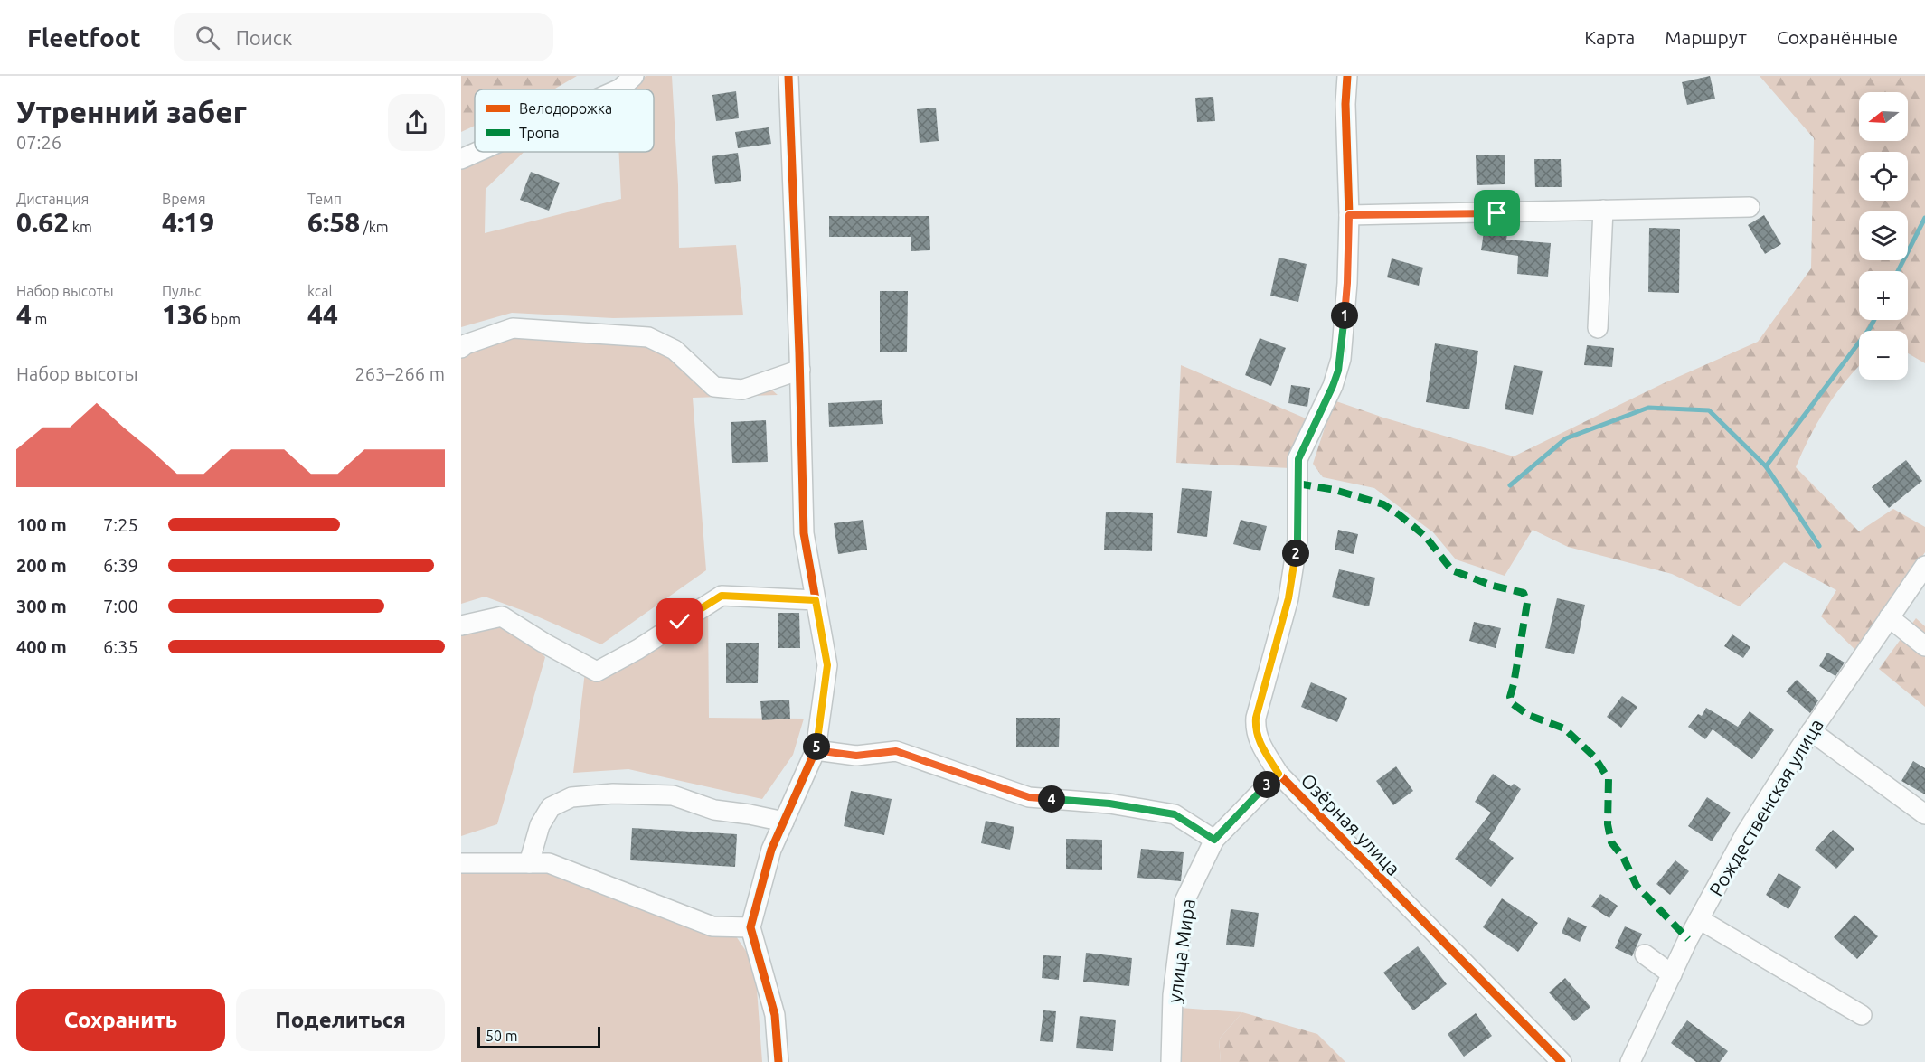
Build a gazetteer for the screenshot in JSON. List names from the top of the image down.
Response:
{
  "streets": {
    "street": ["Рождественская улица", "Озёрная улица", "улица Мира"]
  },
  "crossings": [
    ["Озёрная улица", "улица Мира"]
  ],
  "legend": ["Велодорожка", "Тропа"],
  "scale_bar": "50 m",
  "north": "left",
  "page": {
    "header": "Fleetfoot",
    "search": "Поиск",
    "nav": ["Карта", "Маршрут", "Сохранённые"],
    "heading": ["Утренний забег", "07:26"],
    "map_buttons": ["+", "−"],
    "stats": [
      ["Дистанция", "0.62 km"],
      ["Время", "4:19"],
      ["Темп", "6:58 /km"],
      ["Набор высоты", "4 m"],
      ["Пульс", "136 bpm"],
      ["kcal", "44"]
    ],
    "pins": [
      "1",
      "2",
      "5",
      "3",
      "4"
    ],
    "chart": ["Набор высоты", "263–266 m"],
    "list": [
      {
        "name": "100 m",
        "note": "7:25"
      },
      {
        "name": "200 m",
        "note": "6:39"
      },
      {
        "name": "300 m",
        "note": "7:00"
      },
      {
        "name": "400 m",
        "note": "6:35"
      }
    ],
    "buttons": ["Сохранить", "Поделиться"],
    "scale": "50 m"
  }
}
